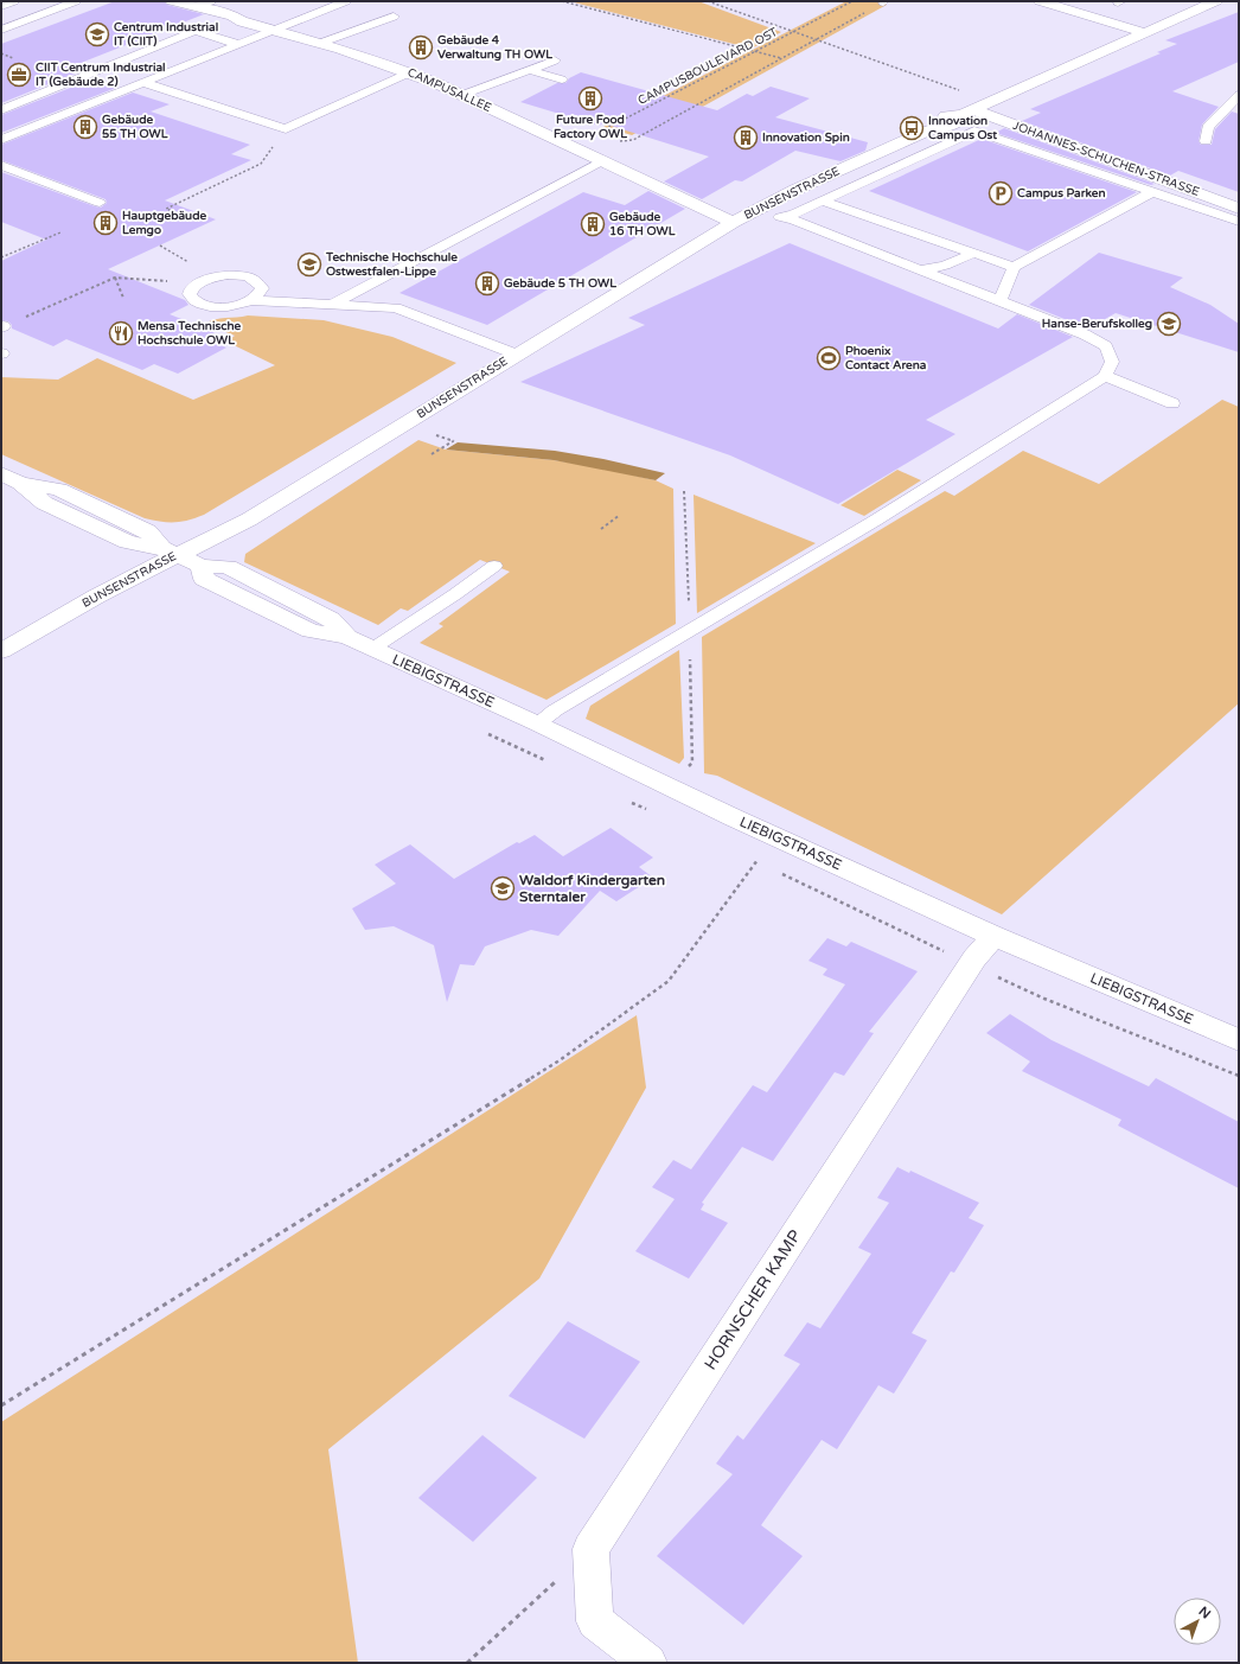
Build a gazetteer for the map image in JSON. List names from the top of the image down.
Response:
{
  "streets": {
    "street": [
      "CAMPUSALLEE",
      "JOHANNES-SCHUCHEN-STRASSE",
      "BUNSENSTRASSE",
      "LIEBIGSTRASSE",
      "HORNSCHER KAMP"
    ],
    "path": ["CAMPUSBOULEVARD OST"]
  },
  "crossings": [
    ["CAMPUSBOULEVARD OST", "CAMPUSALLEE"],
    ["CAMPUSALLEE", "BUNSENSTRASSE"],
    ["JOHANNES-SCHUCHEN-STRASSE", "BUNSENSTRASSE"],
    ["BUNSENSTRASSE", "LIEBIGSTRASSE"],
    ["LIEBIGSTRASSE", "HORNSCHER KAMP"]
  ],
  "places": {
    "school or university": [
      "Centrum Industrial IT (CIIT)",
      "Technische Hochschule Ostwestfalen-Lippe",
      "Hanse-Berufskolleg",
      "Waldorf Kindergarten Sterntaler"
    ],
    "building": [
      "Gebäude 4 Verwaltung TH OWL",
      "Future Food Factory OWL",
      "Gebäude 55 TH OWL",
      "Innovation Spin",
      "Hauptgebäude Lemgo",
      "Gebäude 16 TH OWL",
      "Gebäude 5 TH OWL"
    ],
    "office": ["CIIT Centrum Industrial IT (Gebäude 2)"],
    "bus stop": ["Innovation Campus Ost"],
    "parking": ["Campus Parken"],
    "restaurant": ["Mensa Technische Hochschule OWL"],
    "sports": ["Phoenix Contact Arena"]
  },
  "north": "top right"
}
